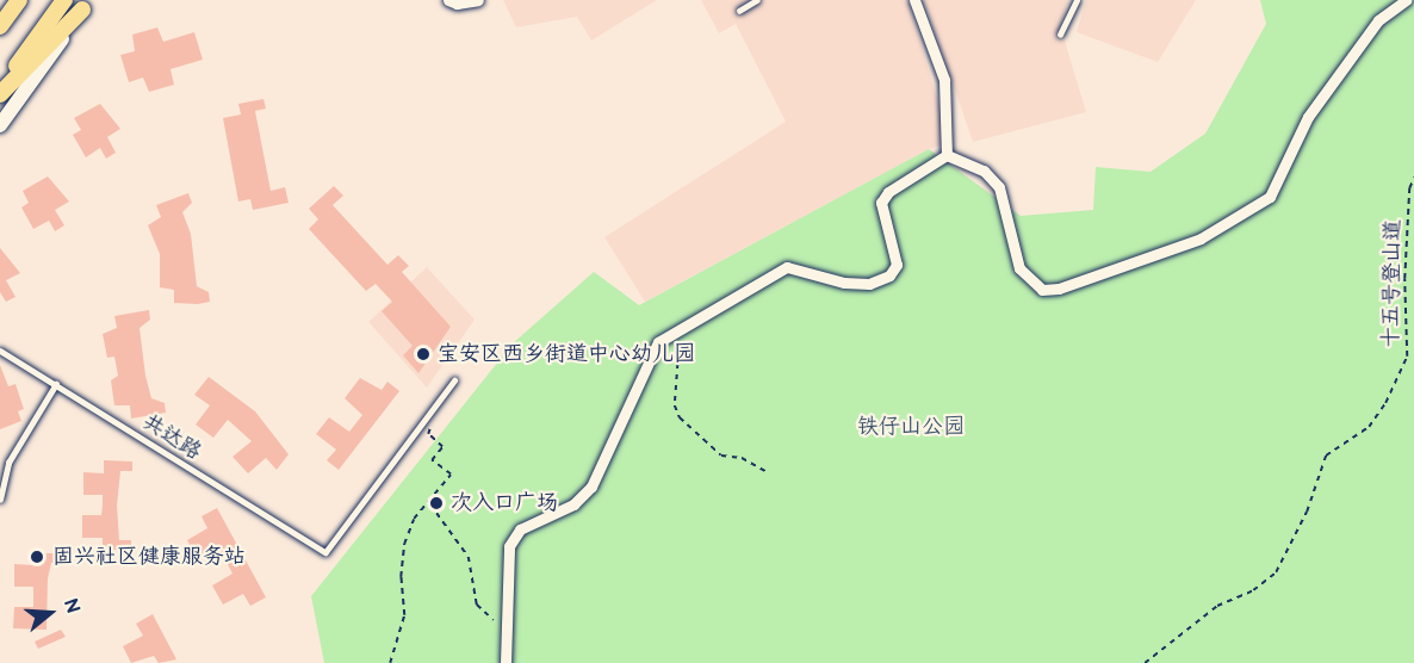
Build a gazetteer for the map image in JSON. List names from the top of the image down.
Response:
{
  "streets": {
    "lane": ["共达路"],
    "path": ["十五号登山道"]
  },
  "parks": ["铁仔山公园"],
  "places": ["宝安区西乡街道中心幼儿园", "次入口广场", "固兴社区健康服务站"],
  "north": "right"
}
